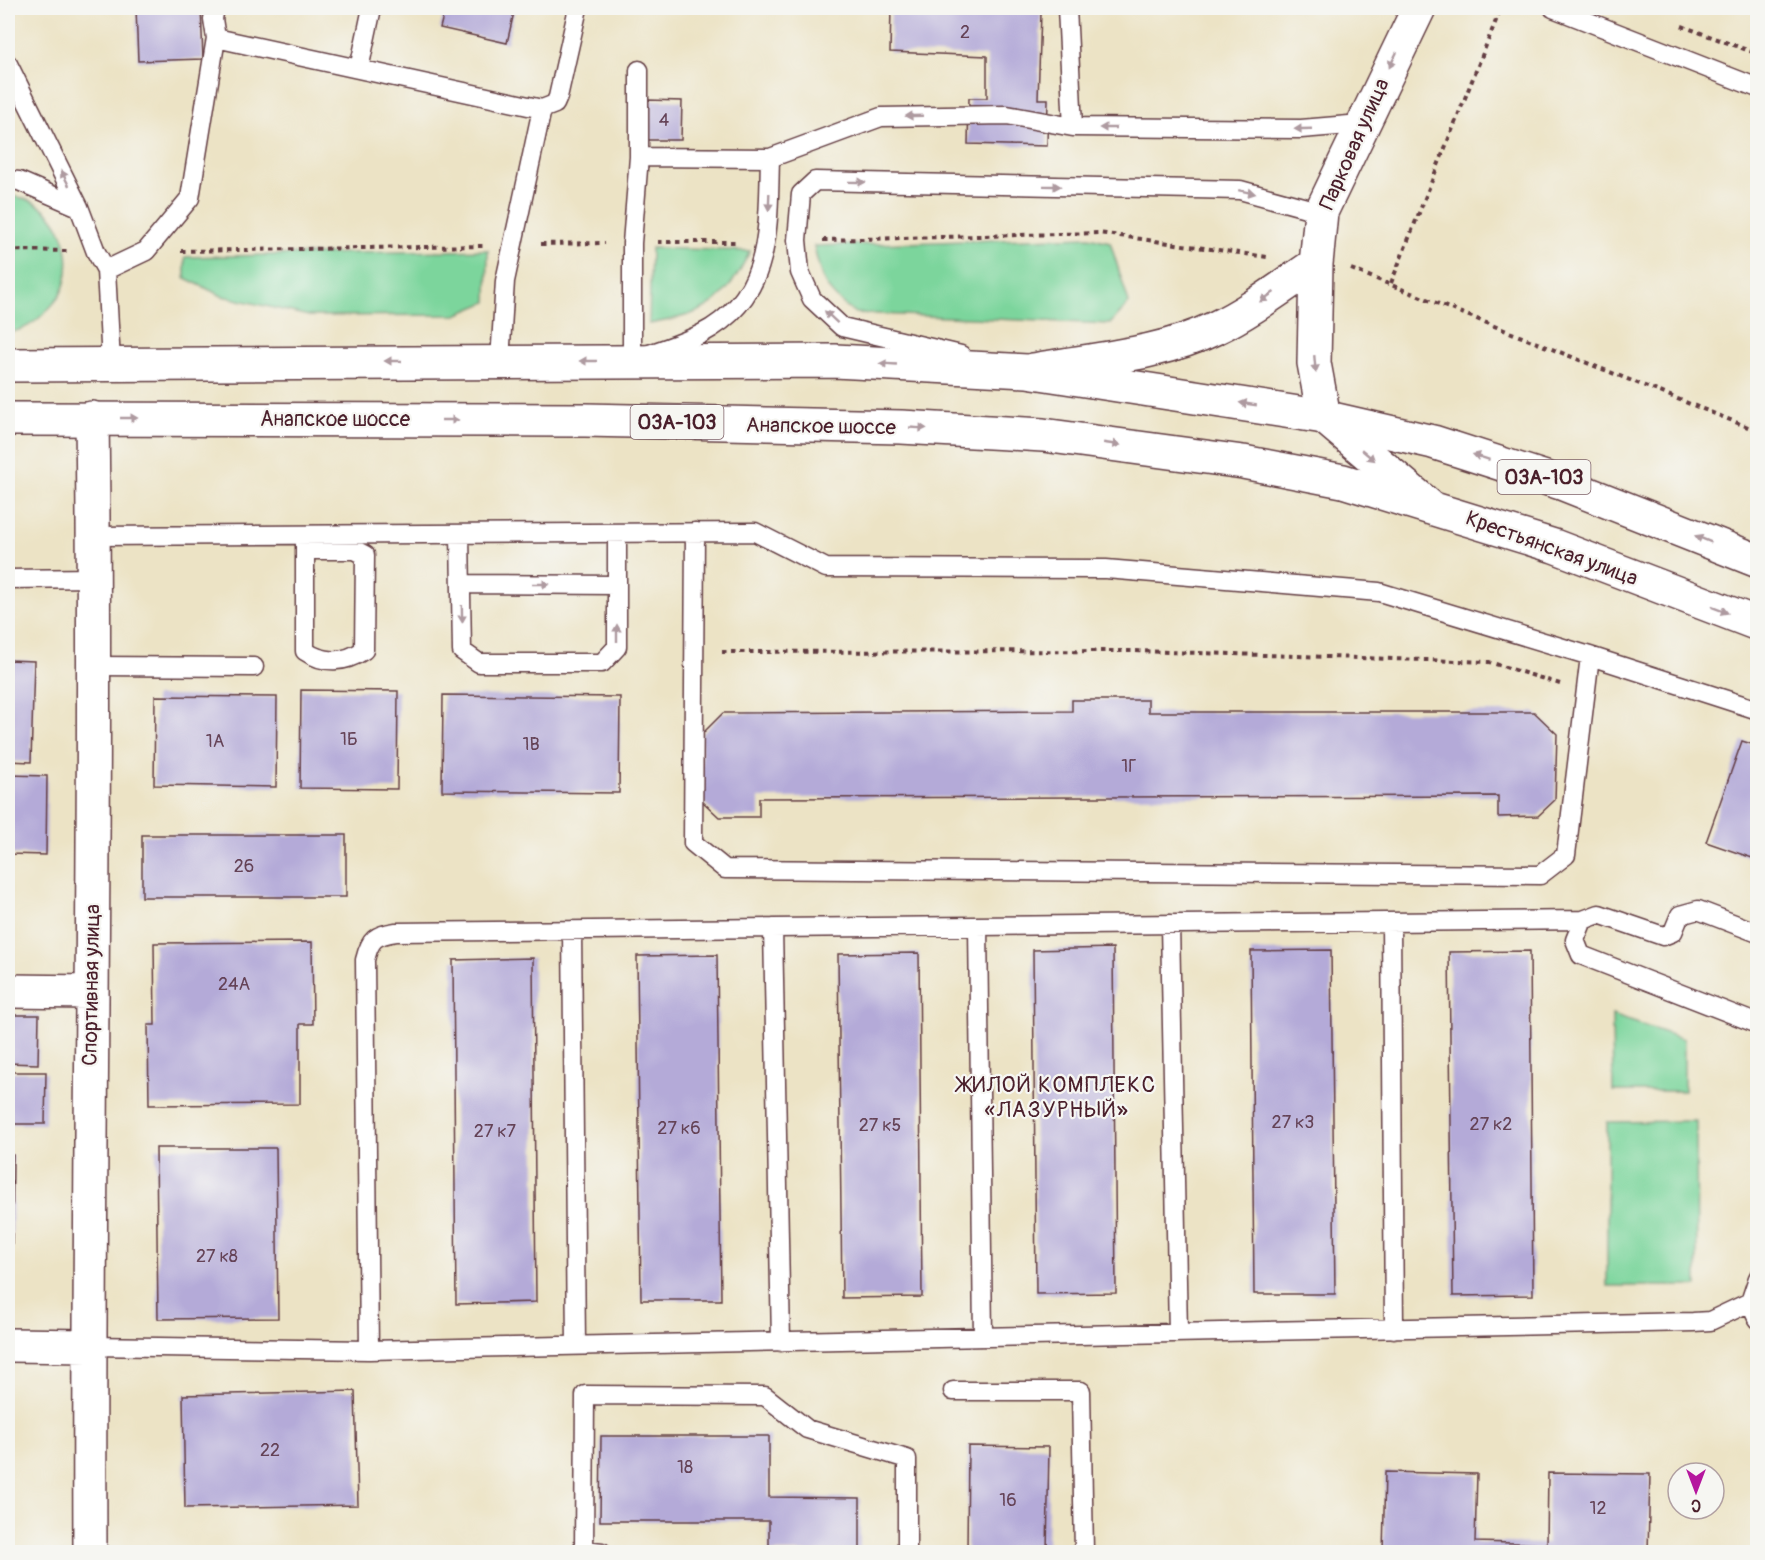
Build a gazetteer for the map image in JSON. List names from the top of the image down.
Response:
{
  "streets": {
    "main road": [
      "Парковая улица",
      "Анапское шоссе",
      "03А-103",
      "Крестьянская улица",
      "Спортивная улица"
    ]
  },
  "crossings": [
    ["Парковая улица", "03А-103"],
    ["Анапское шоссе", "Крестьянская улица"],
    ["Анапское шоссе", "Спортивная улица"]
  ],
  "one_way": ["Парковая улица"],
  "districts": ["ЖИЛОЙ КОМПЛЕКС «ЛАЗУРНЫЙ»"],
  "house_numbers": [
    "2",
    "4",
    "1Б",
    "1А",
    "1В",
    "1Г",
    "26",
    "24А",
    "27 к3",
    "27 к2",
    "27 к5",
    "27 к6",
    "27 к7",
    "27 к8",
    "22",
    "18",
    "16",
    "12"
  ],
  "north": "bottom"
}
